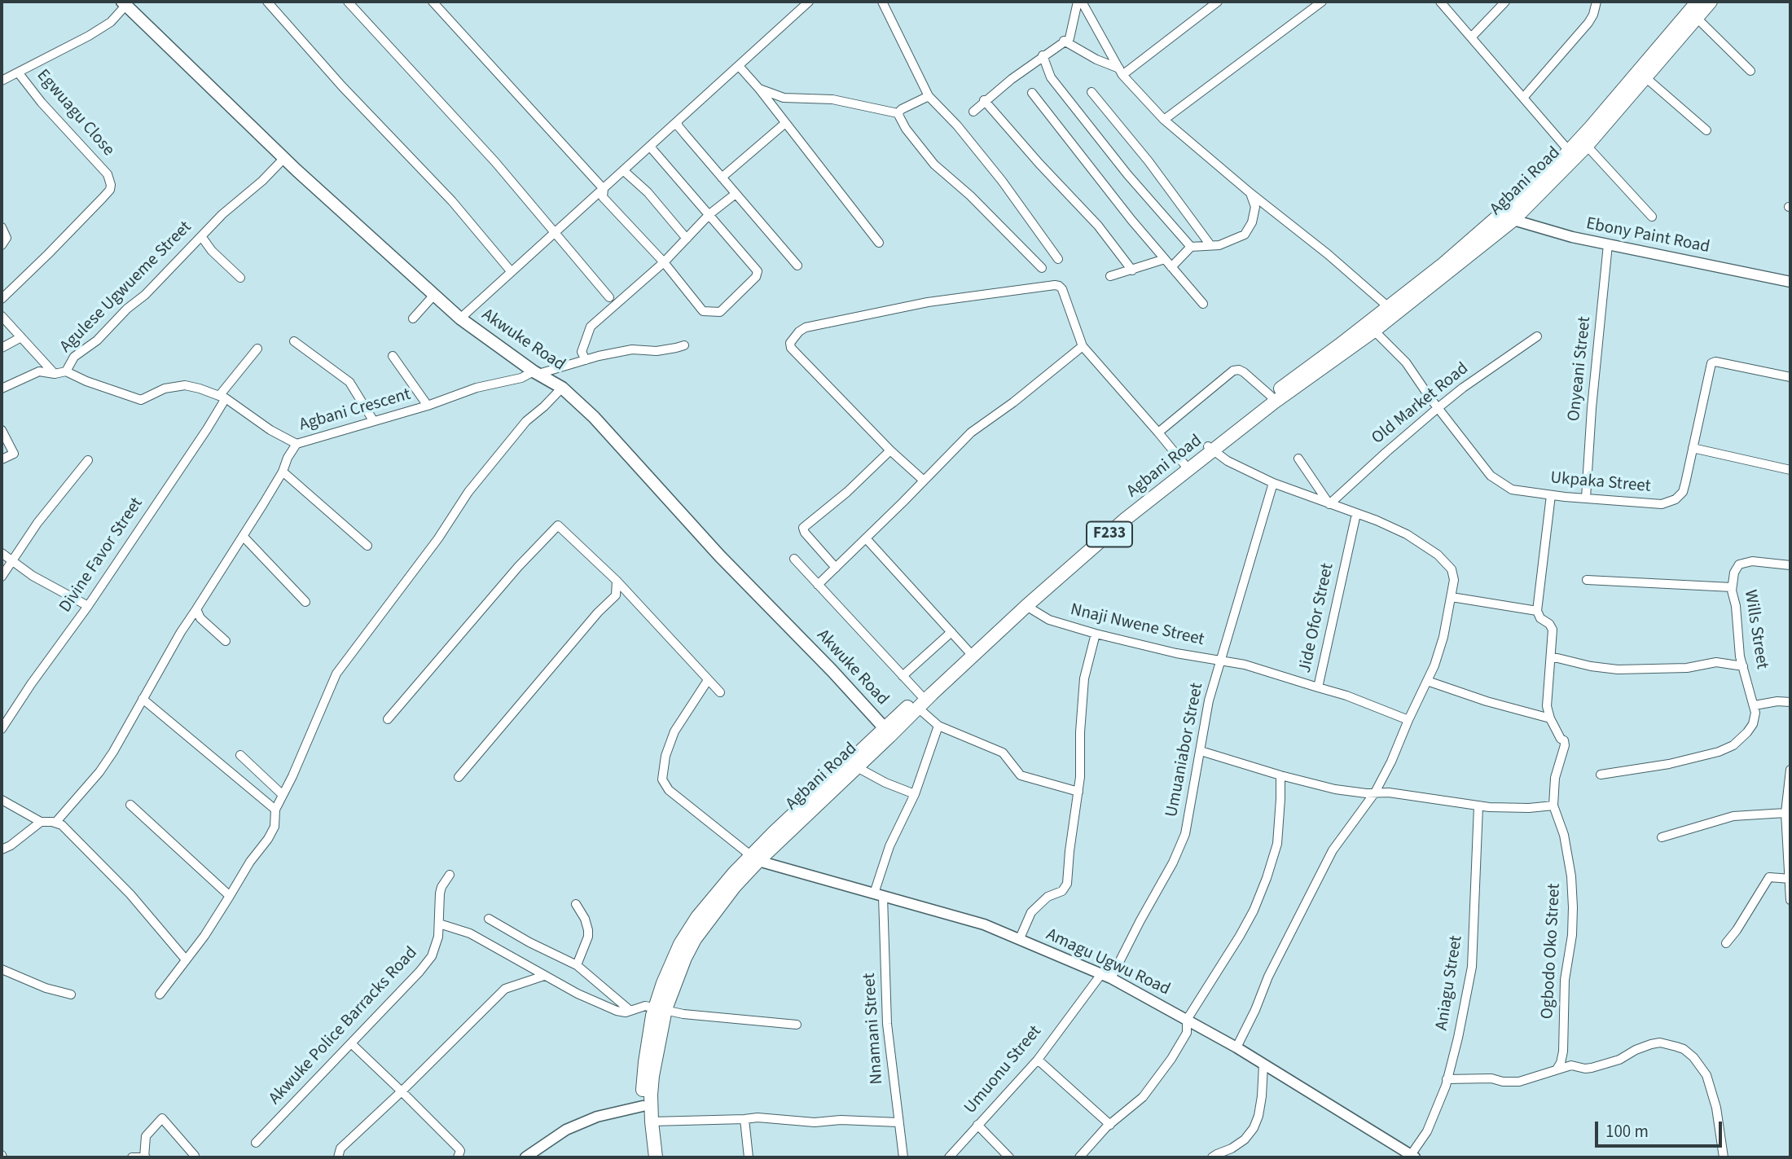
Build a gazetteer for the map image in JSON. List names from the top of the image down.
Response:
{
  "streets": {
    "main road": ["Agbani Road", "Akwuke Road", "F233"],
    "street": [
      "Egwuagu Close",
      "Ebony Paint Road",
      "Agulese Ugwueme Street",
      "Onyeani Street",
      "Old Market Road",
      "Agbani Crescent",
      "Ukpaka Street",
      "Divine Favor Street",
      "Jide Ofor Street",
      "Nnaji Nwene Street",
      "Wills Street",
      "Umuaniabor Street",
      "Ogbodo Oko Street",
      "Amagu Ugwu Road",
      "Aniagu Street",
      "Akwuke Police Barracks Road",
      "Nnamani Street",
      "Umuonu Street"
    ]
  },
  "crossings": [
    ["Agbani Road", "Ebony Paint Road"],
    ["Agbani Road", "Akwuke Road"],
    ["Agbani Road", "Ukpaka Street"],
    ["Agbani Road", "Nnaji Nwene Street"],
    ["Agbani Road", "Amagu Ugwu Road"],
    ["Ebony Paint Road", "Onyeani Street"],
    ["Agulese Ugwueme Street", "Akwuke Road"],
    ["Agulese Ugwueme Street", "Agbani Crescent"],
    ["Akwuke Road", "Agbani Crescent"],
    ["Onyeani Street", "Ukpaka Street"],
    ["Old Market Road", "Ukpaka Street"],
    ["Agbani Crescent", "Divine Favor Street"],
    ["Jide Ofor Street", "Nnaji Nwene Street"],
    ["Nnaji Nwene Street", "Umuaniabor Street"],
    ["Umuaniabor Street", "Amagu Ugwu Road"],
    ["Amagu Ugwu Road", "Aniagu Street"],
    ["Amagu Ugwu Road", "Nnamani Street"],
    ["Amagu Ugwu Road", "Umuonu Street"]
  ],
  "scale_bar": "100 m"
}
